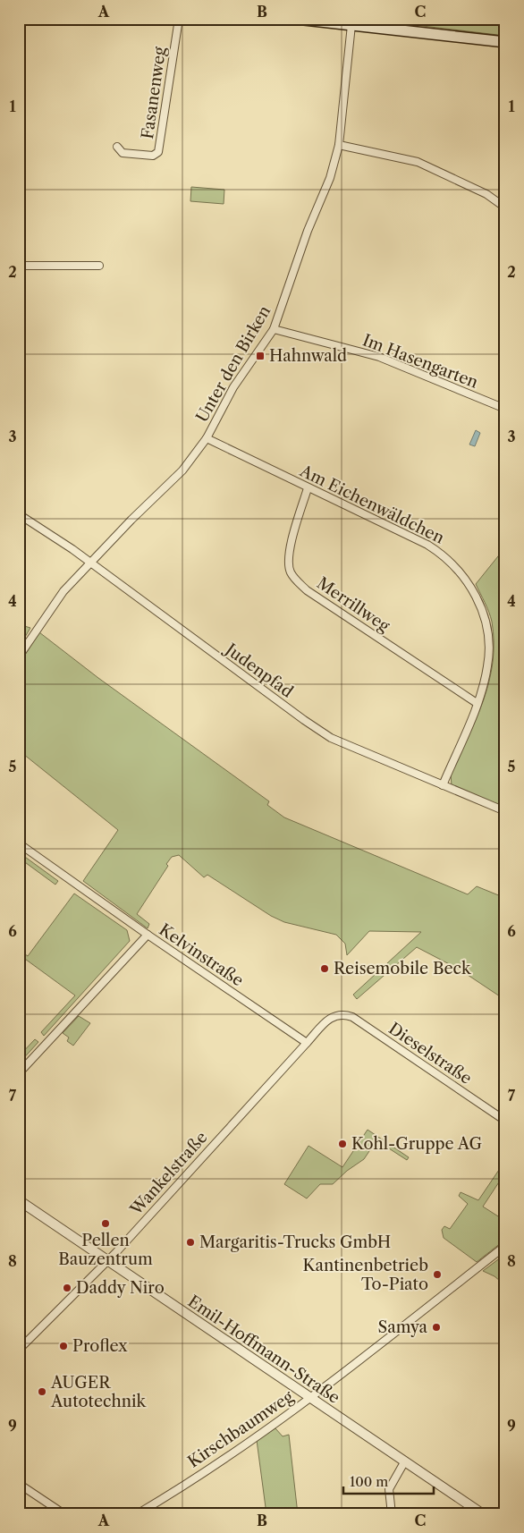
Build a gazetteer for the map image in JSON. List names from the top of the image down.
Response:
{
  "streets": {
    "street": [
      "Fasanenweg",
      "Im Hasengarten",
      "Unter den Birken",
      "Am Eichenwäldchen",
      "Merrillweg",
      "Judenpfad",
      "Kelvinstraße",
      "Dieselstraße",
      "Wankelstraße",
      "Emil-Hoffmann-Straße",
      "Kirschbaumweg"
    ]
  },
  "crossings": [
    ["Im Hasengarten", "Unter den Birken"],
    ["Unter den Birken", "Am Eichenwäldchen"],
    ["Unter den Birken", "Judenpfad"],
    ["Am Eichenwäldchen", "Merrillweg"],
    ["Am Eichenwäldchen", "Judenpfad"],
    ["Kelvinstraße", "Wankelstraße"],
    ["Dieselstraße", "Wankelstraße"],
    ["Wankelstraße", "Emil-Hoffmann-Straße"],
    ["Emil-Hoffmann-Straße", "Kirschbaumweg"]
  ],
  "places": {
    "transit": ["Hahnwald"],
    "other": [
      "Reisemobile Beck",
      "Kohl-Gruppe AG",
      "Pellen Bauzentrum",
      "Margaritis-Trucks GmbH",
      "Kantinenbetrieb To-Piato",
      "Daddy Niro",
      "Samya",
      "Proflex",
      "AUGER Autotechnik"
    ]
  },
  "scale_bar": "100 m",
  "grid": {
    "columns": ["A", "B", "C"],
    "rows": [
      "1",
      "2",
      "3",
      "4",
      "5",
      "6",
      "7",
      "8",
      "9"
    ]
  }
}
